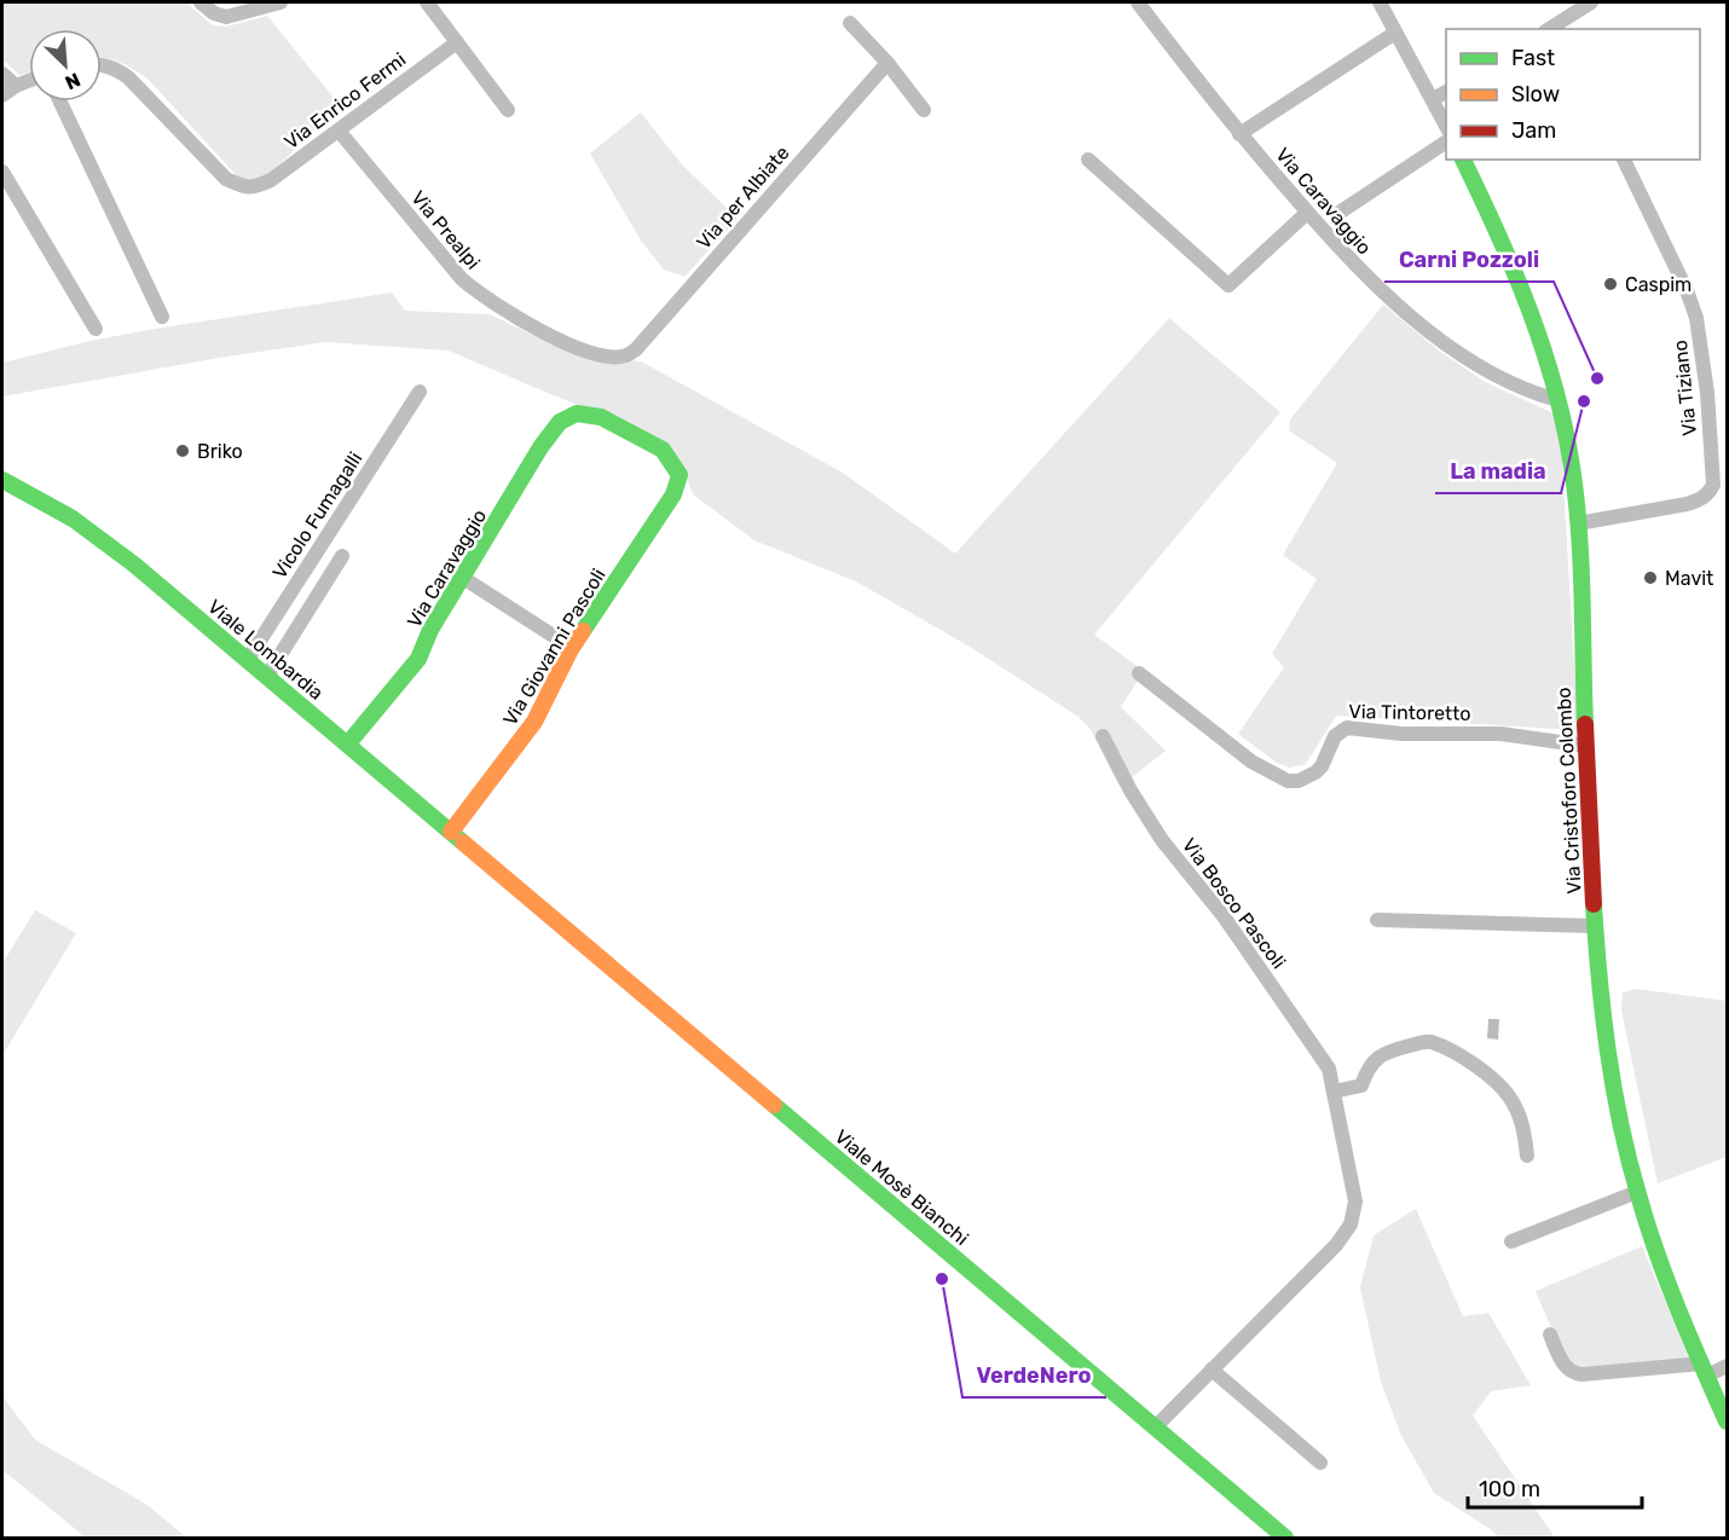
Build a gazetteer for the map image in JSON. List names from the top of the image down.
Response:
{
  "streets": {
    "street": [
      "Via Enrico Fermi",
      "Via per Albiate",
      "Via Caravaggio",
      "Via Prealpi",
      "Via Tiziano",
      "Vicolo Fumagalli",
      "Via Giovanni Pascoli",
      "Viale Lombardia",
      "Via Tintoretto",
      "Via Cristoforo Colombo",
      "Via Bosco Pascoli",
      "Viale Mosè Bianchi"
    ]
  },
  "crossings": [
    ["Via Enrico Fermi", "Via Prealpi"],
    ["Via per Albiate", "Via Prealpi"],
    ["Via Caravaggio", "Via Giovanni Pascoli"],
    ["Via Caravaggio", "Viale Lombardia"],
    ["Via Caravaggio", "Via Cristoforo Colombo"],
    ["Via Tiziano", "Via Cristoforo Colombo"],
    ["Vicolo Fumagalli", "Viale Lombardia"],
    ["Via Giovanni Pascoli", "Viale Lombardia"],
    ["Viale Lombardia", "Viale Mosè Bianchi"],
    ["Via Tintoretto", "Via Cristoforo Colombo"],
    ["Via Bosco Pascoli", "Viale Mosè Bianchi"]
  ],
  "places": [
    "Caspim",
    "Carni Pozzoli",
    "La madia",
    "Briko",
    "Mavit",
    "VerdeNero"
  ],
  "legend": ["Fast", "Slow", "Jam"],
  "scale_bar": "100 m",
  "north": "bottom right"
}
